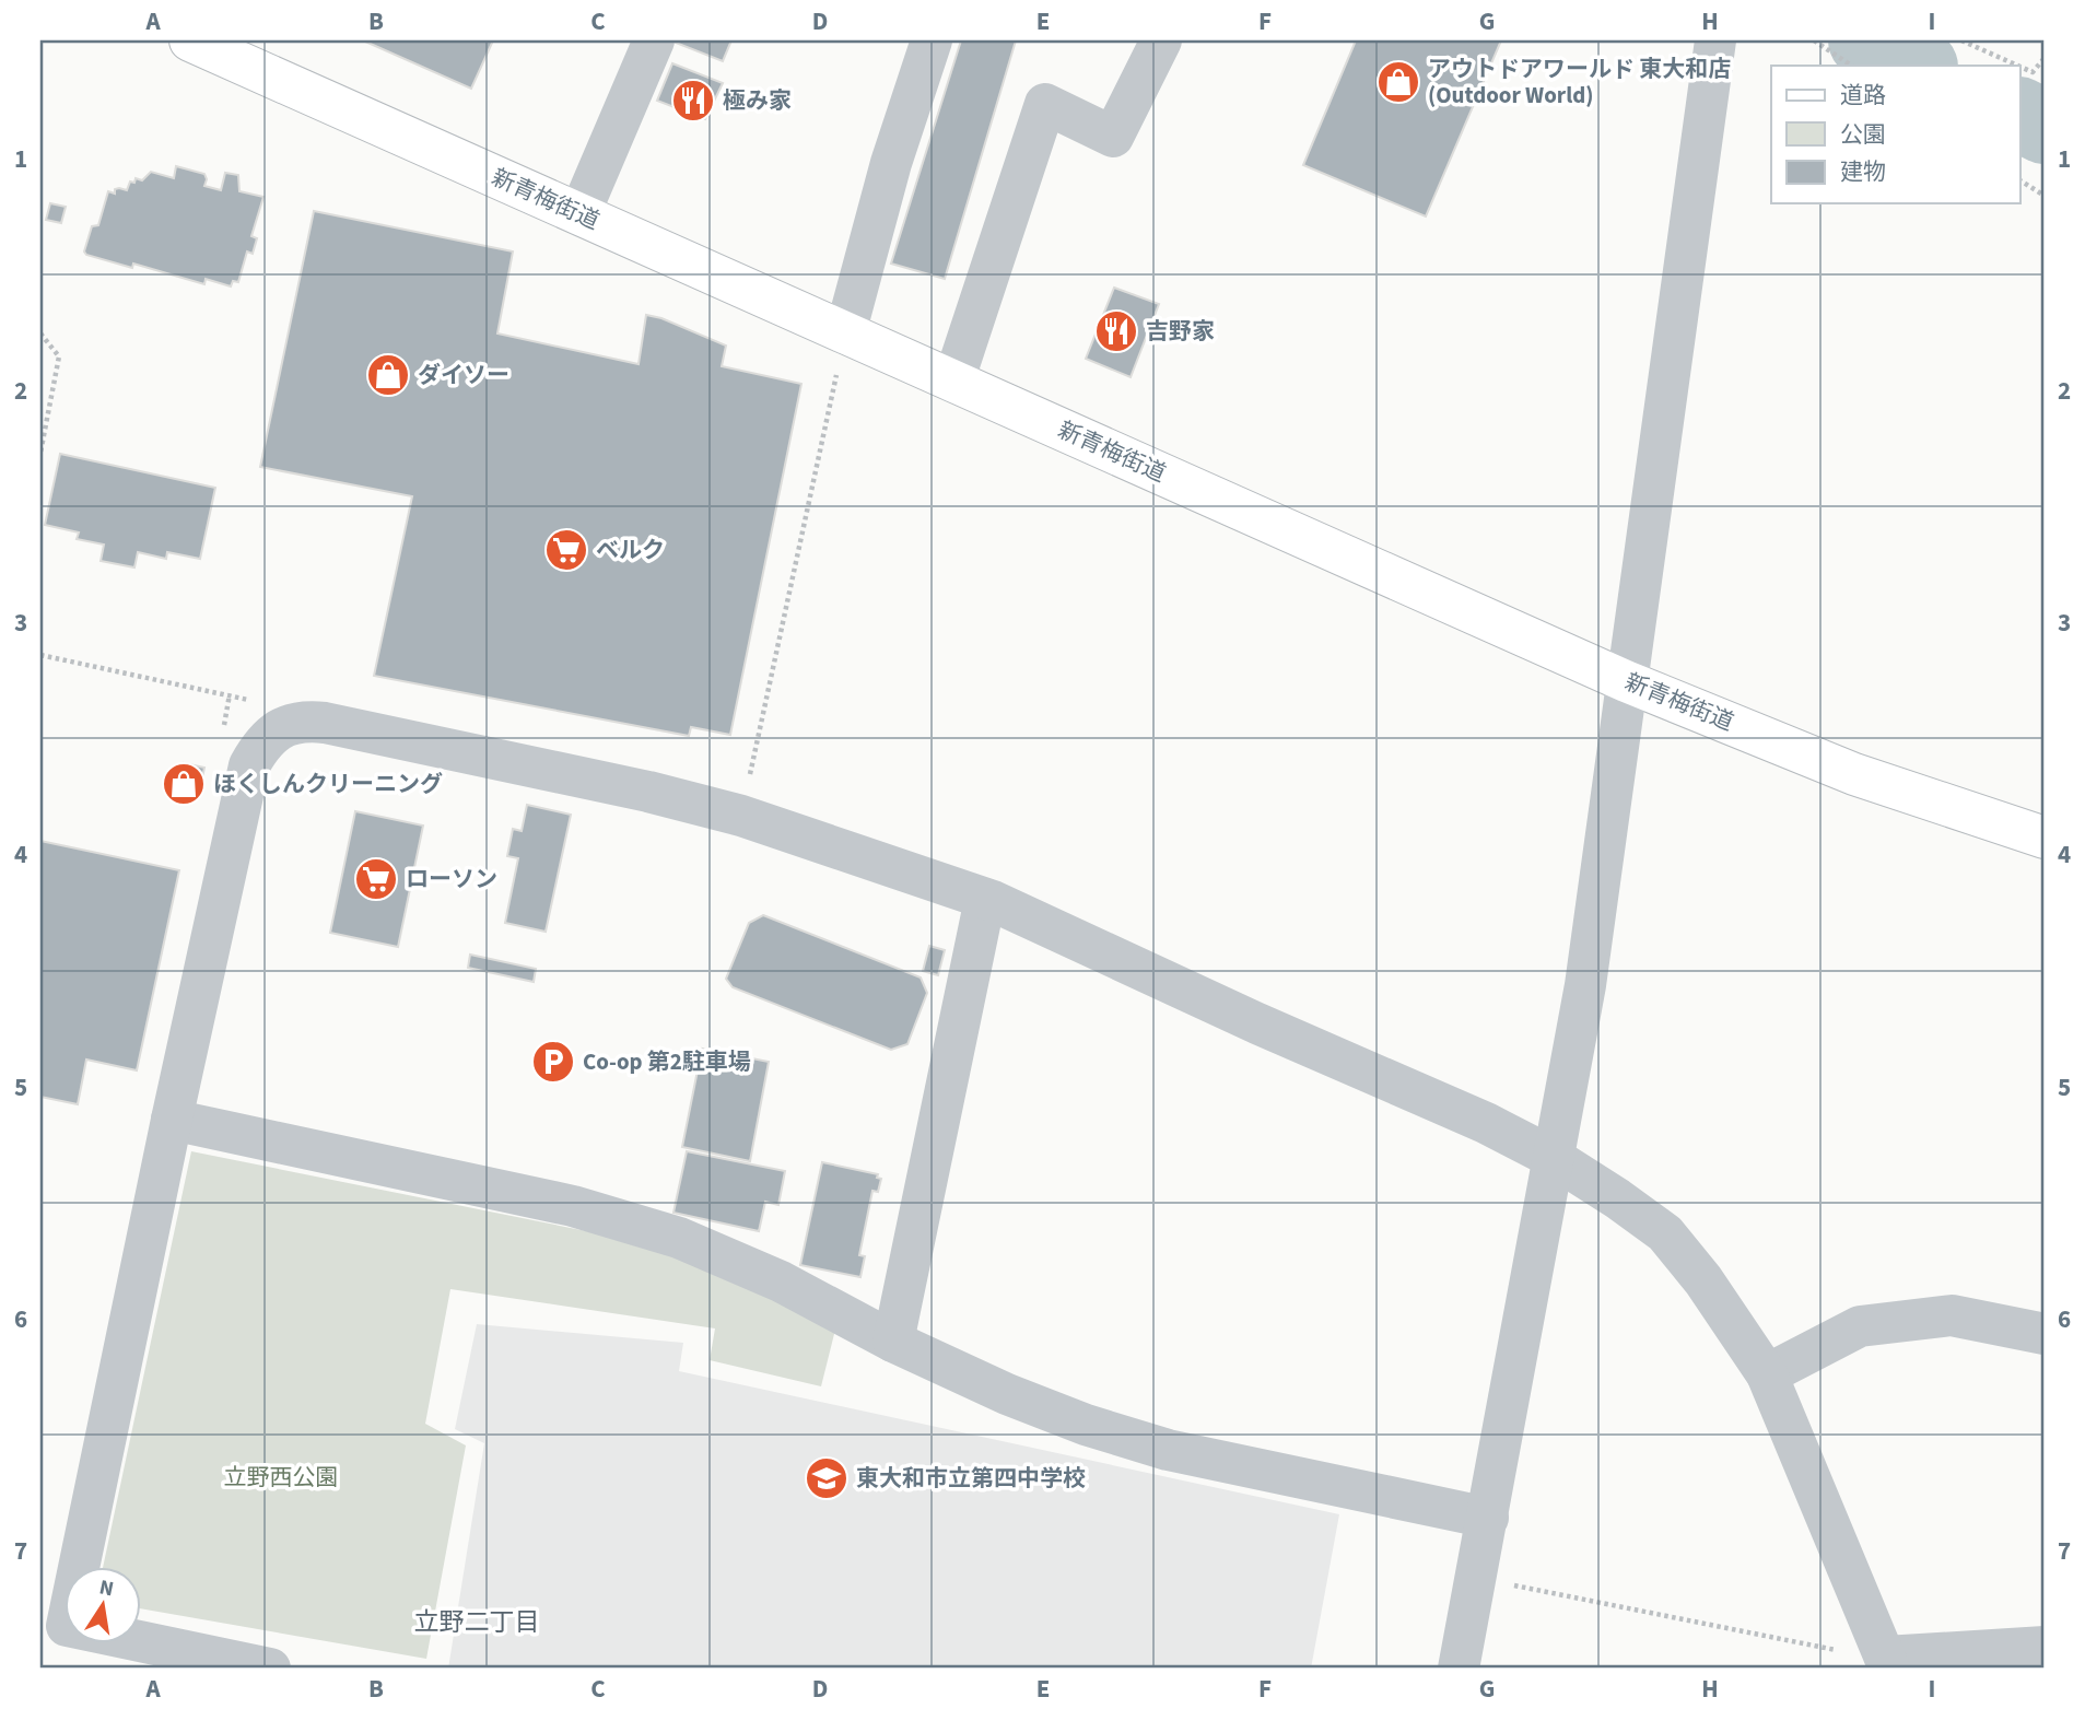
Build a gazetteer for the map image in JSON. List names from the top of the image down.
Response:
{
  "streets": {
    "main road": ["新青梅街道"]
  },
  "districts": ["立野二丁目"],
  "parks": ["立野西公園"],
  "places": {
    "shop": ["アウトドアワールド 東大和店 (Outdoor World)", "ダイソー", "ほくしんクリーニング"],
    "restaurant": ["極み家", "吉野家"],
    "supermarket": ["ベルク", "ローソン"],
    "parking": ["Co-op 第2駐車場"],
    "school or university": ["東大和市立第四中学校"]
  },
  "legend": ["道路", "公園", "建物"],
  "north": "top",
  "grid": {
    "columns": [
      "A",
      "B",
      "C",
      "D",
      "E",
      "F",
      "G",
      "H",
      "I"
    ],
    "rows": [
      "1",
      "2",
      "3",
      "4",
      "5",
      "6",
      "7"
    ]
  }
}
